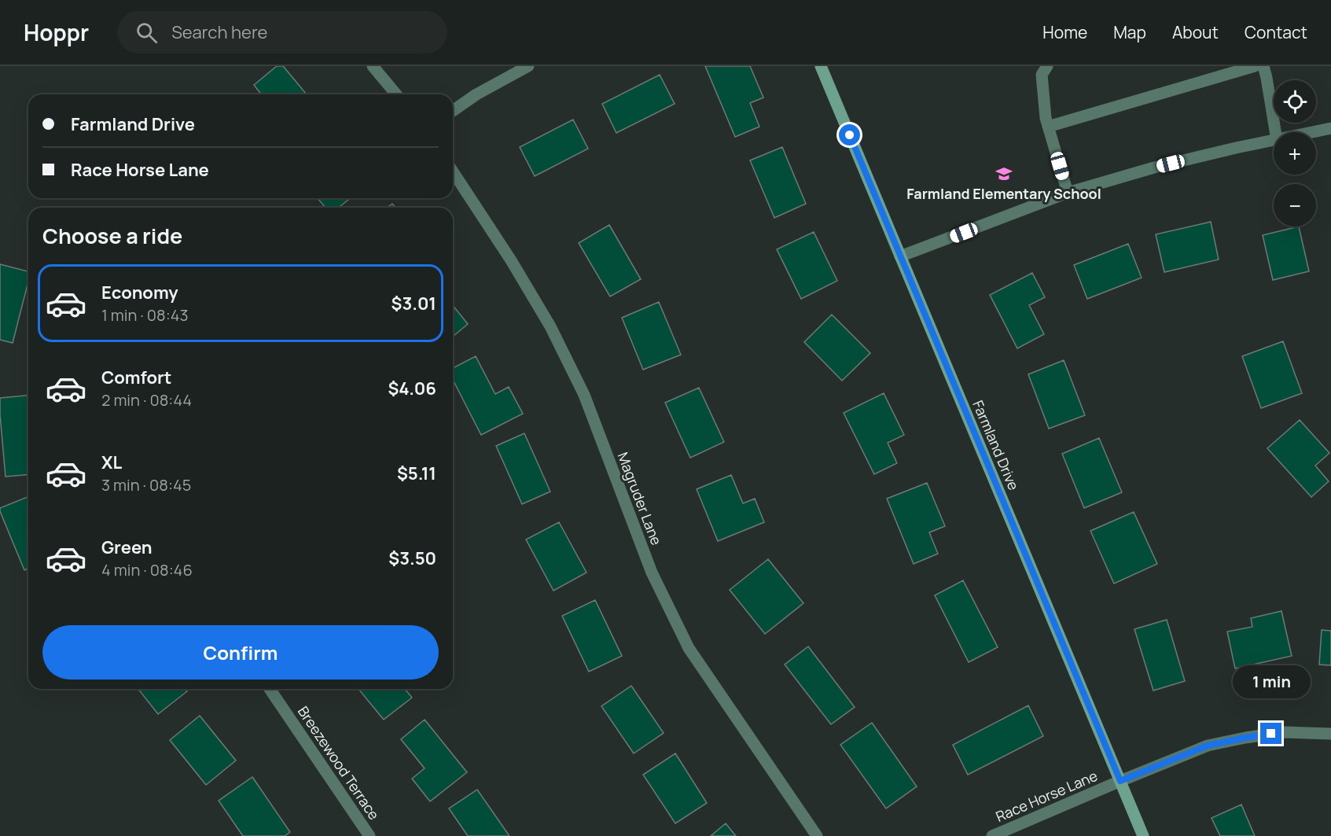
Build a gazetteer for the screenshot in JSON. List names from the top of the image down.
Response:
{
  "streets": {
    "street": [
      "Farmland Drive",
      "Magruder Lane",
      "Breezewood Terrace",
      "Race Horse Lane"
    ]
  },
  "crossings": [
    ["Farmland Drive", "Race Horse Lane"]
  ],
  "places": {
    "school or university": ["Farmland Elementary School"]
  },
  "page": {
    "header": "Hoppr",
    "search": "Search here",
    "nav": [
      "Home",
      "Map",
      "About",
      "Contact"
    ],
    "map_buttons": ["+", "−"],
    "banner": ["Farmland Drive", "Race Horse Lane"],
    "heading": "Choose a ride",
    "list": [
      {
        "name": "Economy",
        "note": "1 min · 08:43",
        "value": "$3.01"
      },
      {
        "name": "Comfort",
        "note": "2 min · 08:44",
        "value": "$4.06"
      },
      {
        "name": "XL",
        "note": "3 min · 08:45",
        "value": "$5.11"
      },
      {
        "name": "Green",
        "note": "4 min · 08:46",
        "value": "$3.50"
      }
    ],
    "buttons": "Confirm",
    "bubble": "1 min"
  }
}
